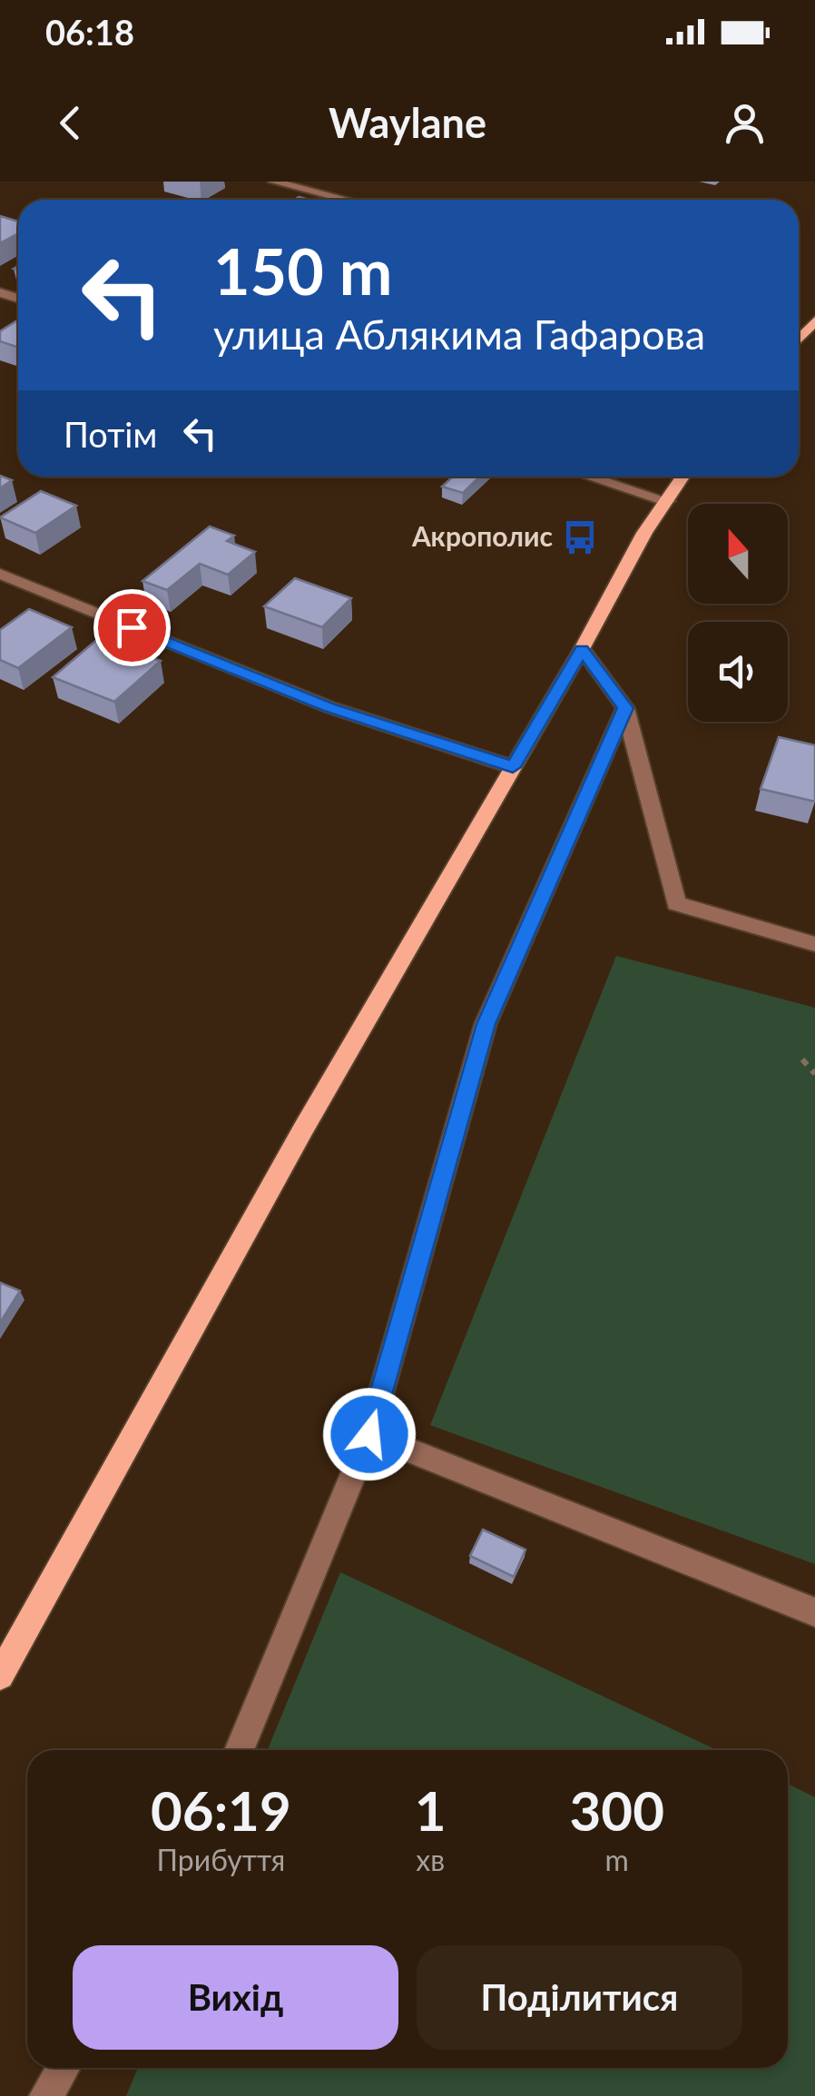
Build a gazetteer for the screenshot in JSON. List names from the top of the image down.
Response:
{
  "places": {
    "bus stop": ["Акрополис"]
  },
  "north": "top",
  "page": {
    "status": "06:18",
    "header": "Waylane",
    "turn": ["150 m", "улица Аблякима Гафарова"],
    "then": "Потім",
    "eta": [
      "06:19",
      "Прибуття",
      "1",
      "хв",
      "300",
      "m"
    ],
    "buttons": ["Вихід", "Поділитися"]
  }
}
